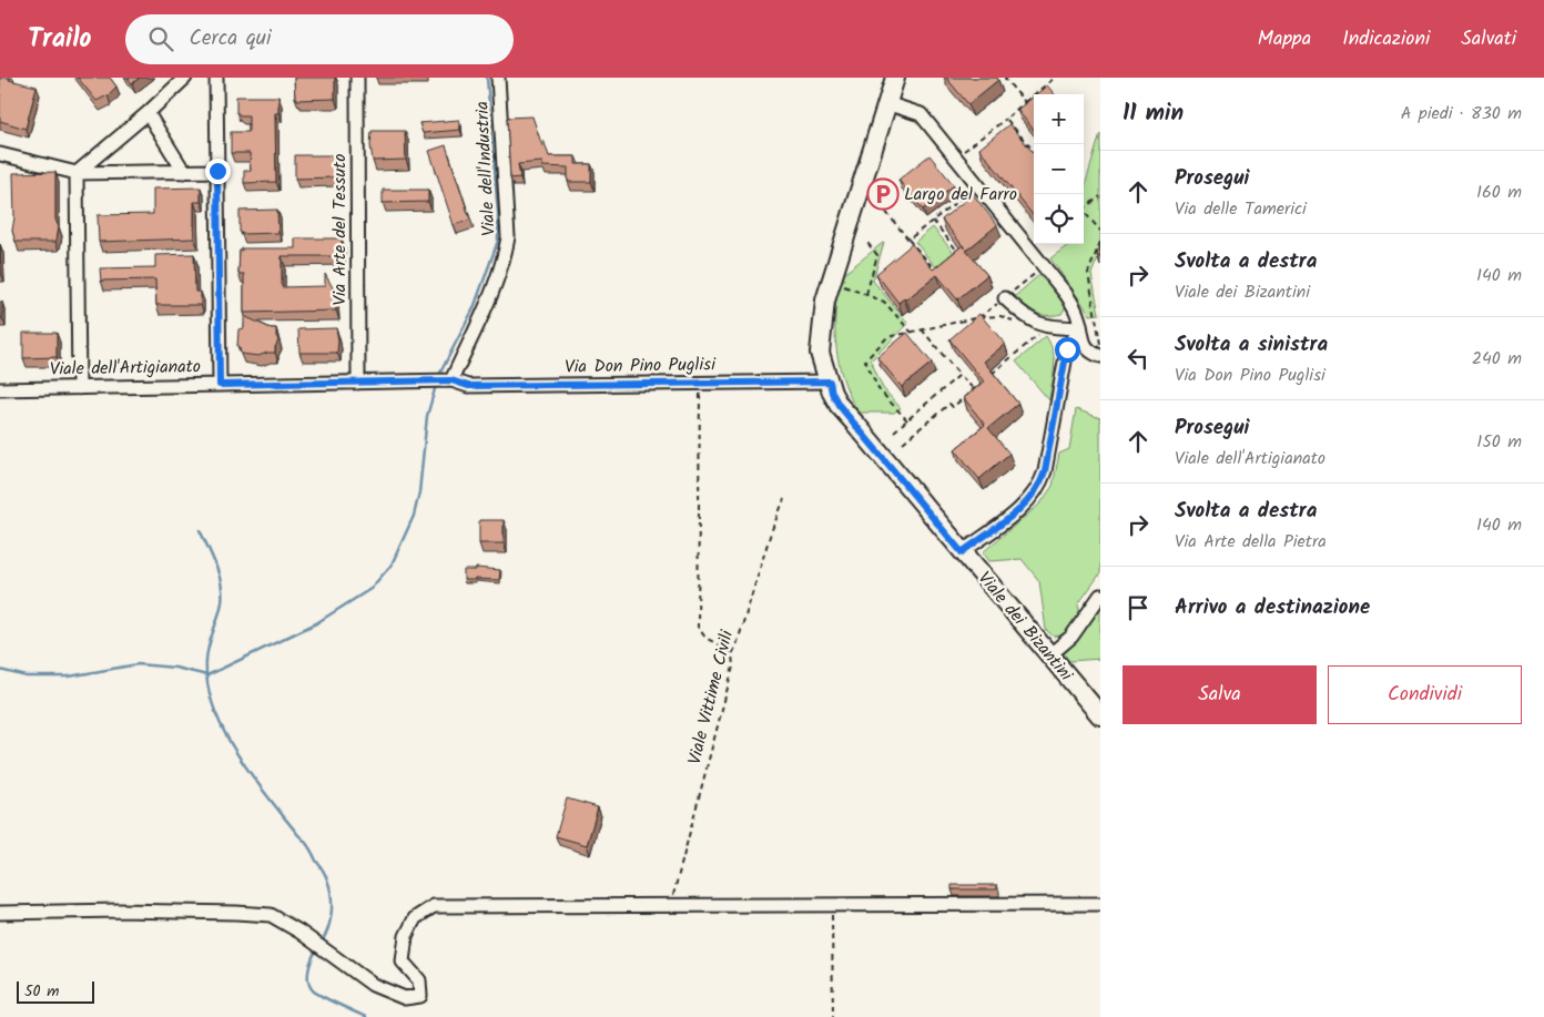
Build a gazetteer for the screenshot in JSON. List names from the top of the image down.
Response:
{
  "streets": {
    "street": [
      "Viale dell'Industria",
      "Via Arte del Tessuto",
      "Via Don Pino Puglisi",
      "Viale dell'Artigianato",
      "Viale dei Bizantini"
    ],
    "path": ["Viale Vittime Civili"]
  },
  "crossings": [
    ["Viale dell'Industria", "Via Don Pino Puglisi"],
    ["Viale dell'Industria", "Viale dell'Artigianato"],
    ["Via Arte del Tessuto", "Viale dell'Artigianato"],
    ["Via Don Pino Puglisi", "Viale dell'Artigianato"],
    ["Via Don Pino Puglisi", "Viale dei Bizantini"]
  ],
  "places": {
    "parking": ["Largo del Farro"]
  },
  "scale_bar": "50 m",
  "page": {
    "header": "Trailo",
    "search": "Cerca qui",
    "nav": ["Mappa", "Indicazioni", "Salvati"],
    "heading": ["11 min", "A piedi · 830 m"],
    "map_buttons": ["+", "−"],
    "list": [
      ["Prosegui", "Via delle Tamerici", "160 m"],
      ["Svolta a destra", "Viale dei Bizantini", "140 m"],
      ["Svolta a sinistra", "Via Don Pino Puglisi", "240 m"],
      ["Prosegui", "Viale dell'Artigianato", "150 m"],
      ["Svolta a destra", "Via Arte della Pietra", "140 m"],
      "Arrivo a destinazione"
    ],
    "buttons": ["Salva", "Condividi"],
    "scale": "50 m"
  }
}
